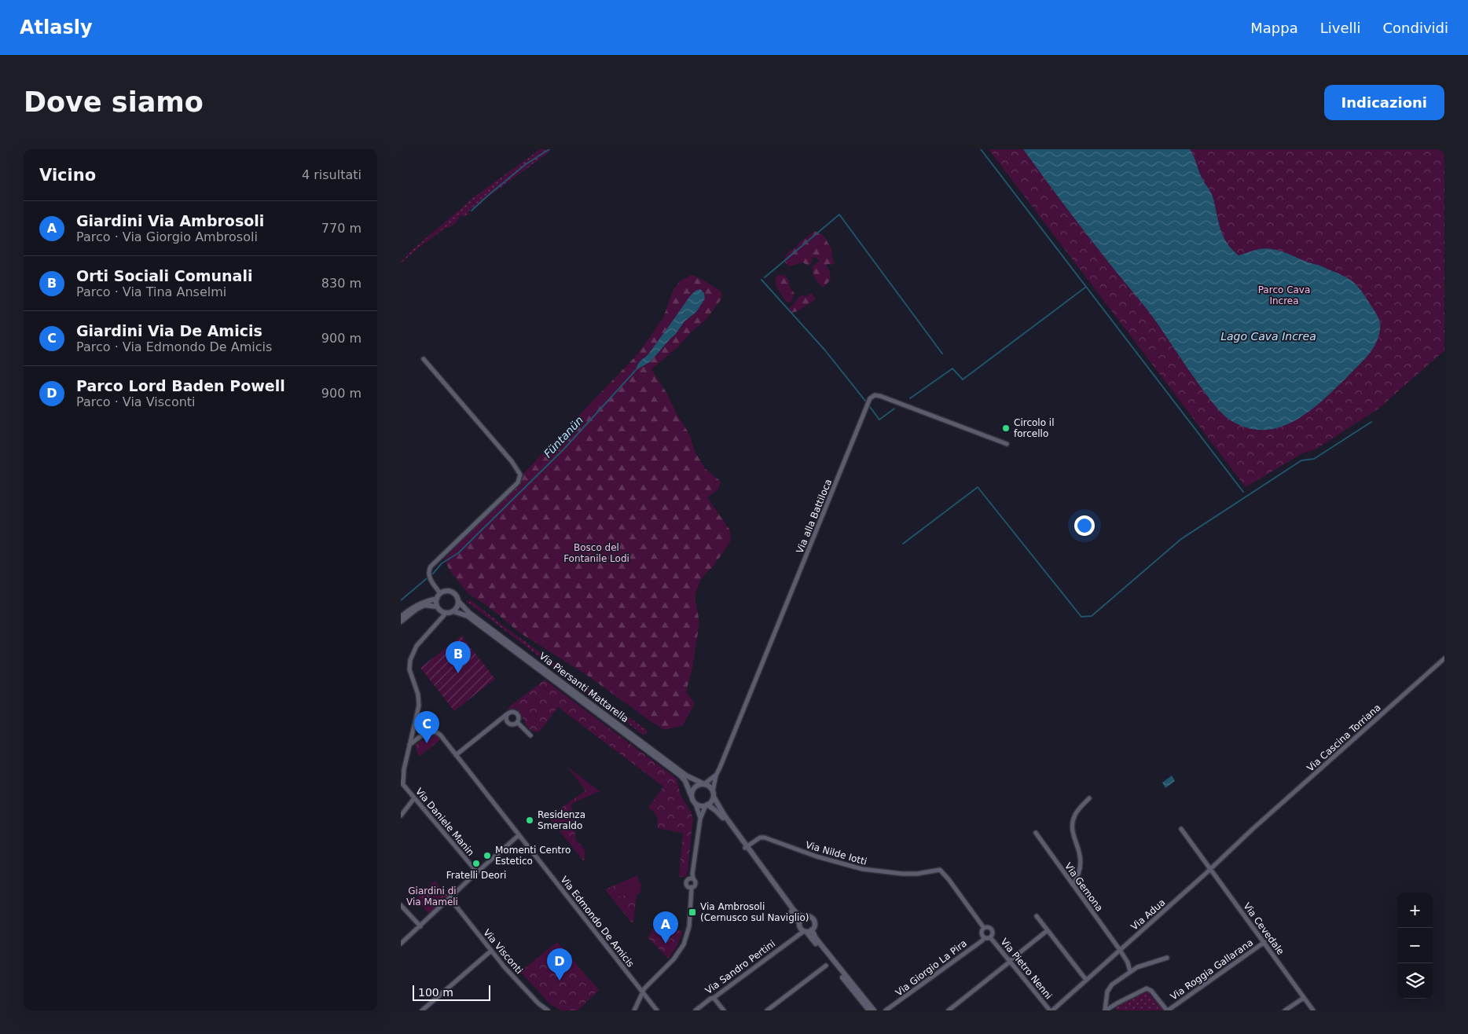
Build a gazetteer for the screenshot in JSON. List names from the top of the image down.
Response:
{
  "streets": {
    "street": [
      "Via alla Battiloca",
      "Via Piersanti Mattarella",
      "Via Cascina Torriana",
      "Via Daniele Manin",
      "Via Nilde Iotti",
      "Via Gemona",
      "Via Adua",
      "Via Edmondo De Amicis",
      "Via Cevedale",
      "Via Visconti",
      "Via Sandro Pertini",
      "Via Giorgio La Pira",
      "Via Pietro Nenni",
      "Via Roggia Gallarana"
    ]
  },
  "crossings": [
    ["Via alla Battiloca", "Via Piersanti Mattarella"],
    ["Via Cascina Torriana", "Via Adua"],
    ["Via Nilde Iotti", "Via Giorgio La Pira"],
    ["Via Nilde Iotti", "Via Pietro Nenni"],
    ["Via Gemona", "Via Adua"],
    ["Via Adua", "Via Cevedale"],
    ["Via Adua", "Via Pietro Nenni"],
    ["Via Cevedale", "Via Roggia Gallarana"],
    ["Via Giorgio La Pira", "Via Pietro Nenni"]
  ],
  "water": ["Lago Cava Increa", "Füntanün"],
  "parks": ["Parco Cava Increa", "Bosco del Fontanile Lodi", "Giardini di Via Mameli"],
  "places": {
    "other": [
      "Circolo il forcello",
      "Residenza Smeraldo",
      "Momenti Centro Estetico",
      "Fratelli Deori"
    ],
    "transit": ["Via Ambrosoli (Cernusco sul Naviglio)"]
  },
  "scale_bar": "100 m",
  "page": {
    "header": "Atlasly",
    "nav": ["Mappa", "Livelli", "Condividi"],
    "buttons": "Indicazioni",
    "title": "Dove siamo",
    "heading": ["Vicino", "4 risultati"],
    "list": [
      {
        "mark": "A",
        "name": "Giardini Via Ambrosoli",
        "note": "Parco · Via Giorgio Ambrosoli",
        "value": "770 m"
      },
      {
        "mark": "B",
        "name": "Orti Sociali Comunali",
        "note": "Parco · Via Tina Anselmi",
        "value": "830 m"
      },
      {
        "mark": "C",
        "name": "Giardini Via De Amicis",
        "note": "Parco · Via Edmondo De Amicis",
        "value": "900 m"
      },
      {
        "mark": "D",
        "name": "Parco Lord Baden Powell",
        "note": "Parco · Via Visconti",
        "value": "900 m"
      }
    ],
    "pins": [
      "B",
      "C",
      "A",
      "D"
    ],
    "map_buttons": ["+", "−"],
    "scale": "100 m"
  }
}
